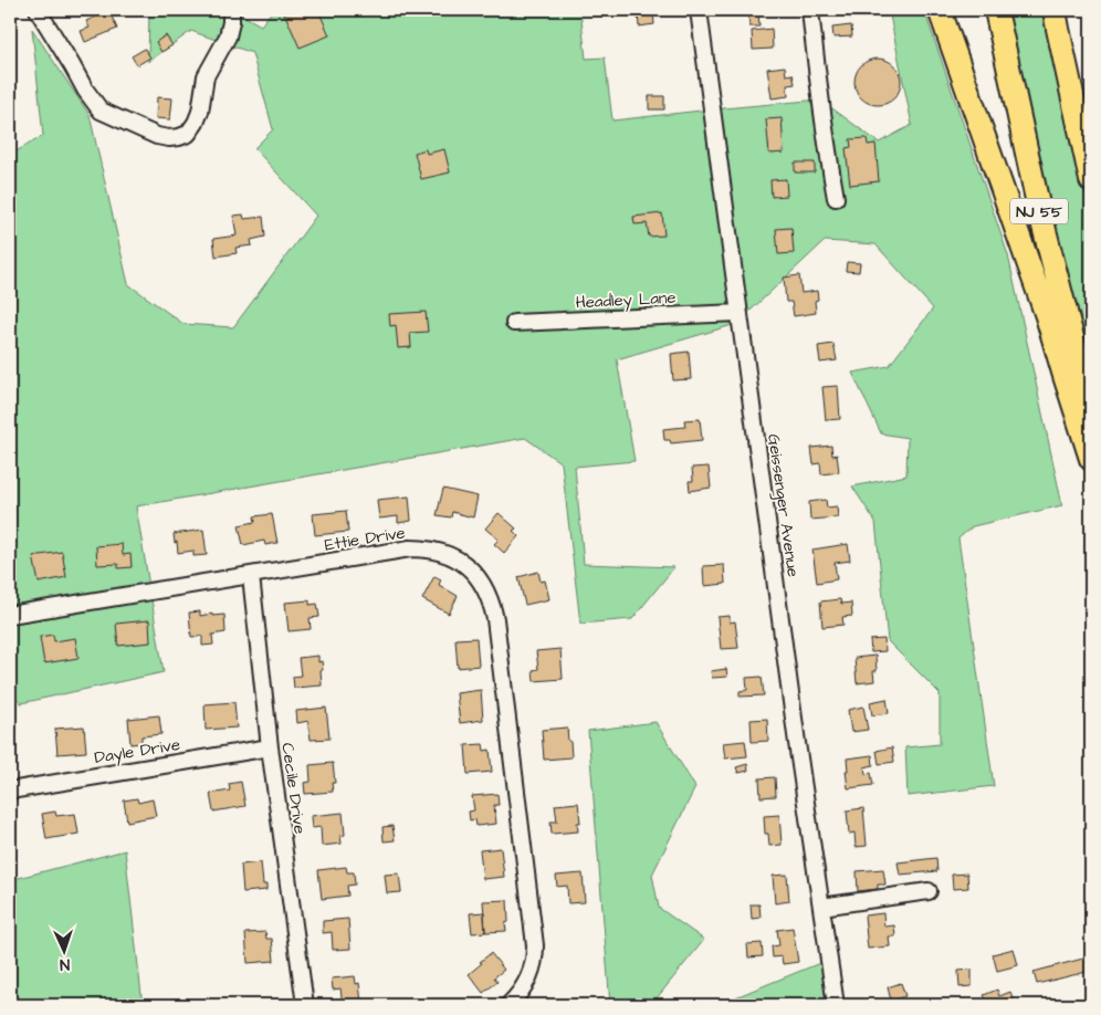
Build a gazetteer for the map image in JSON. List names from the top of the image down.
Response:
{
  "streets": {
    "highway": ["NJ 55"],
    "street": [
      "Headley Lane",
      "Geissenger Avenue",
      "Ettie Drive",
      "Dayle Drive",
      "Cecile Drive"
    ]
  },
  "crossings": [
    ["Headley Lane", "Geissenger Avenue"],
    ["Ettie Drive", "Cecile Drive"],
    ["Dayle Drive", "Cecile Drive"]
  ],
  "north": "bottom"
}
